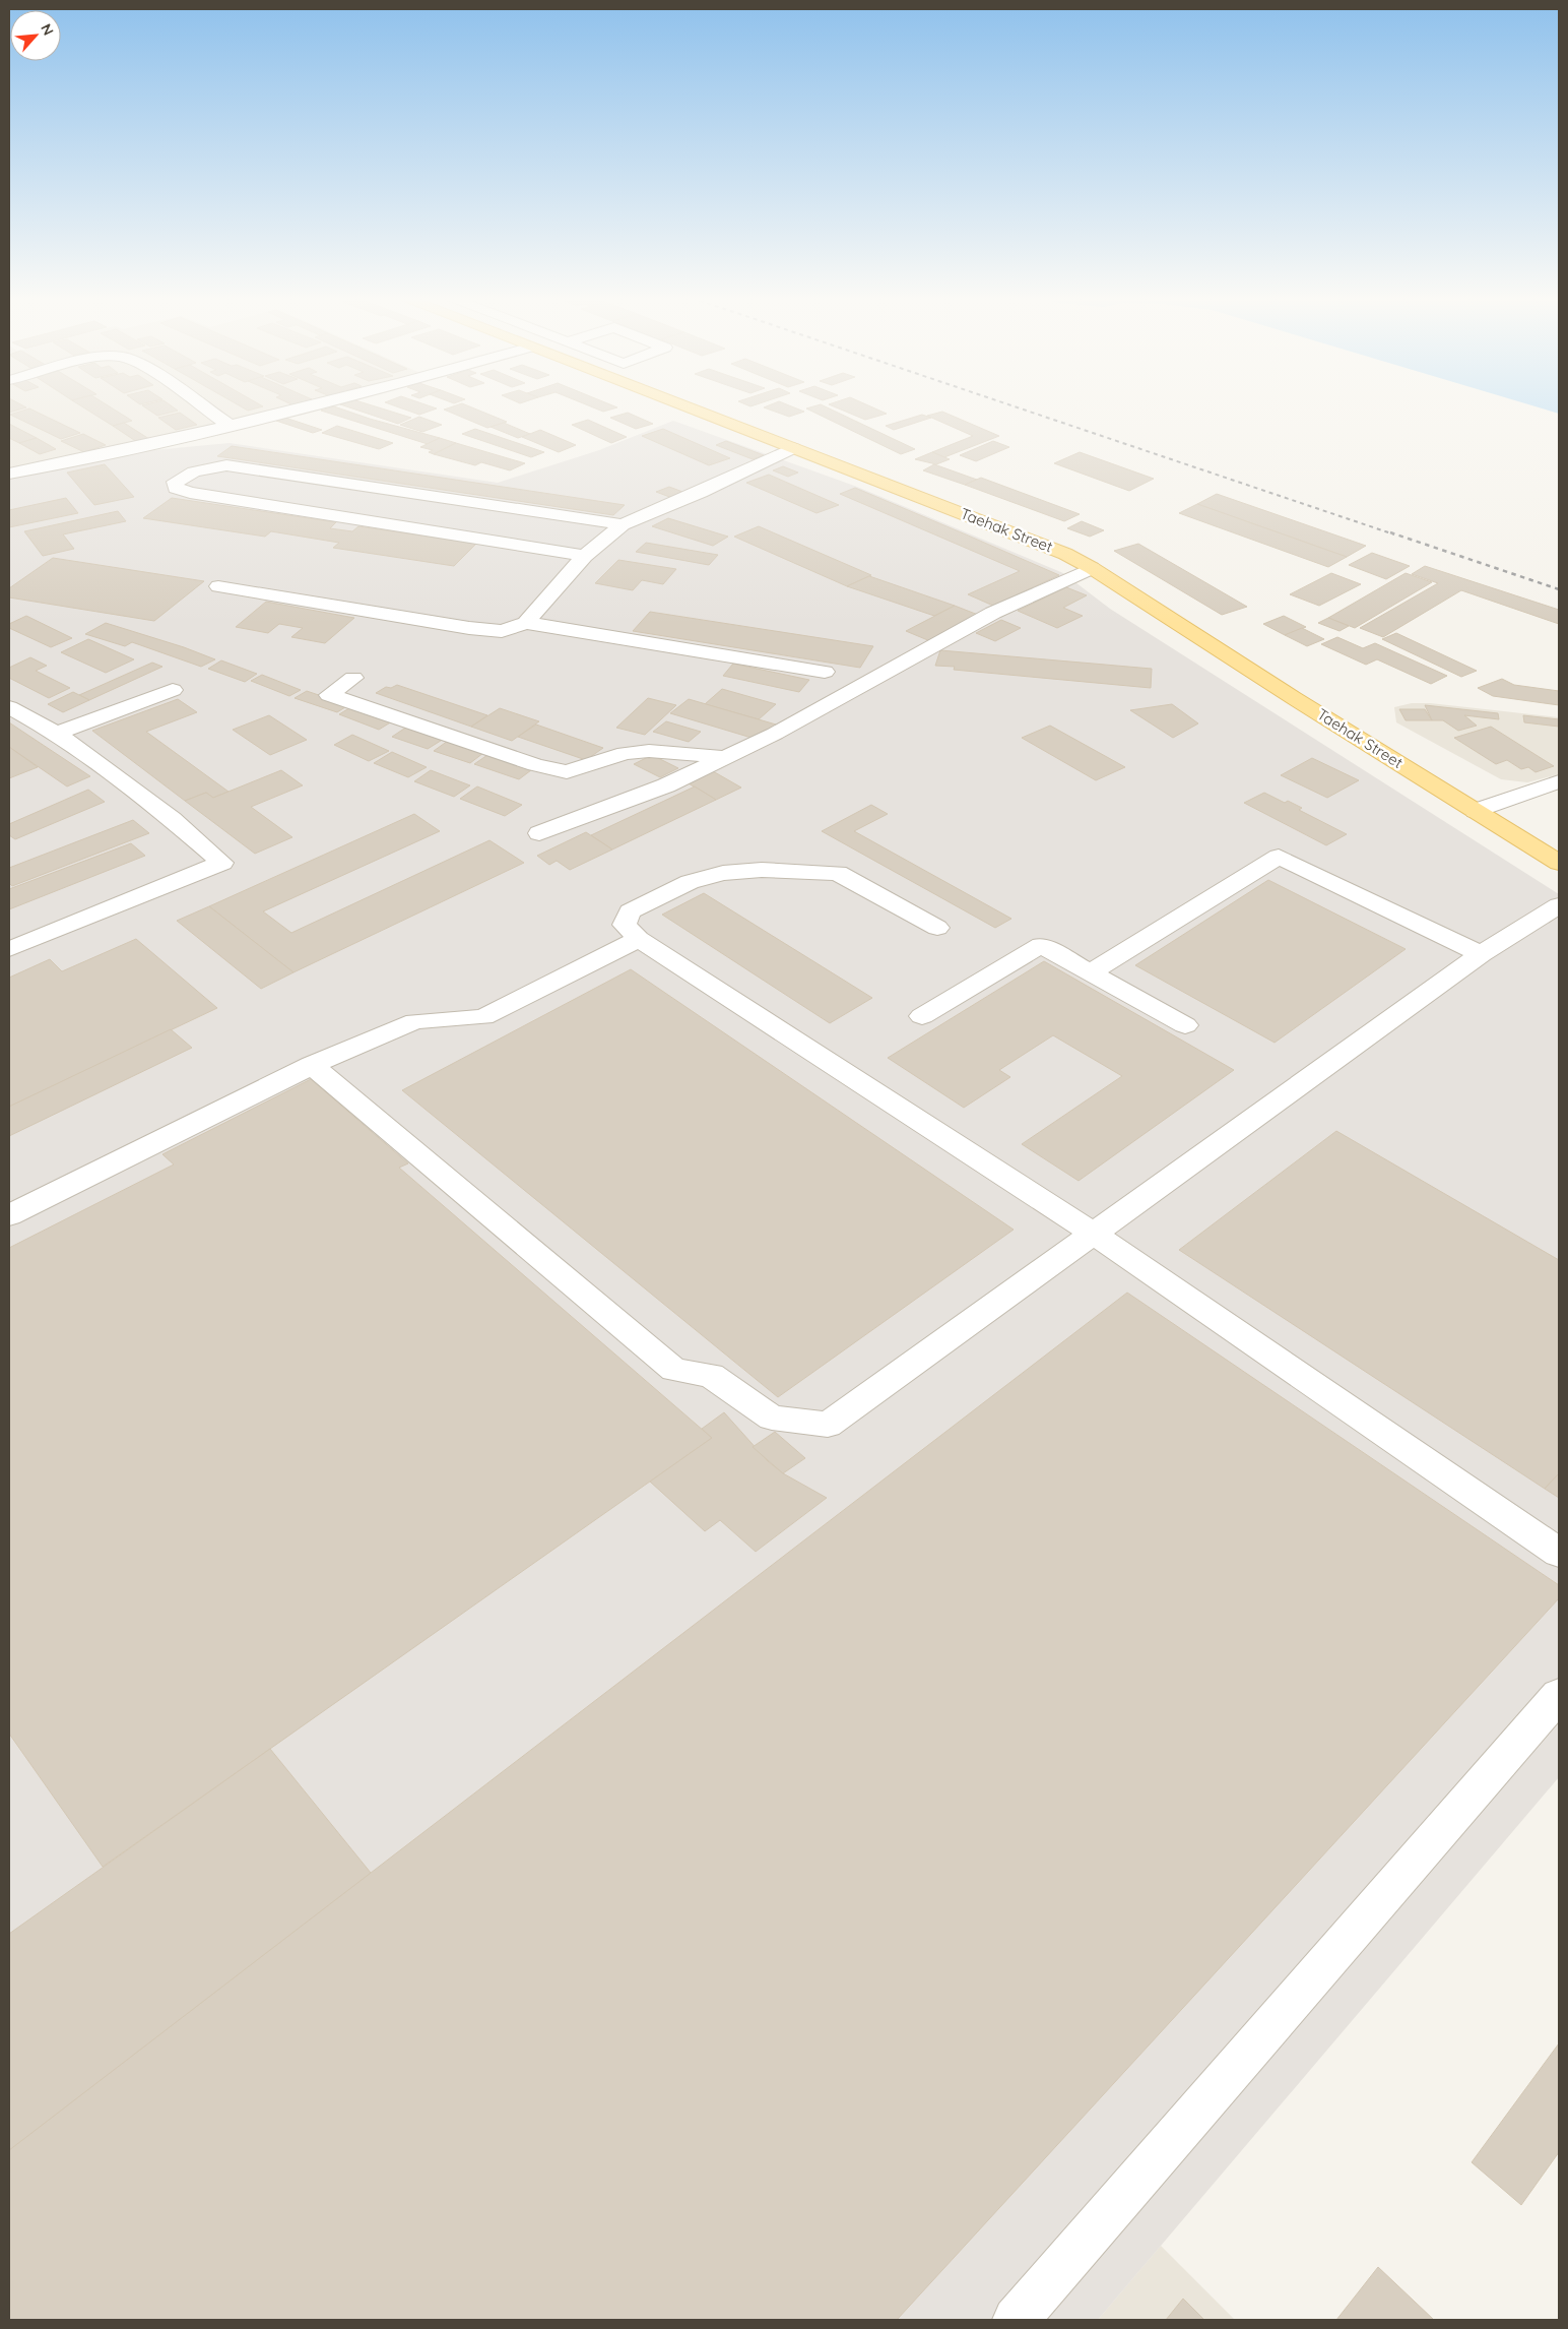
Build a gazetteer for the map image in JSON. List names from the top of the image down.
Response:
{
  "streets": {
    "main road": ["Taehak Street"]
  },
  "north": "top right"
}
